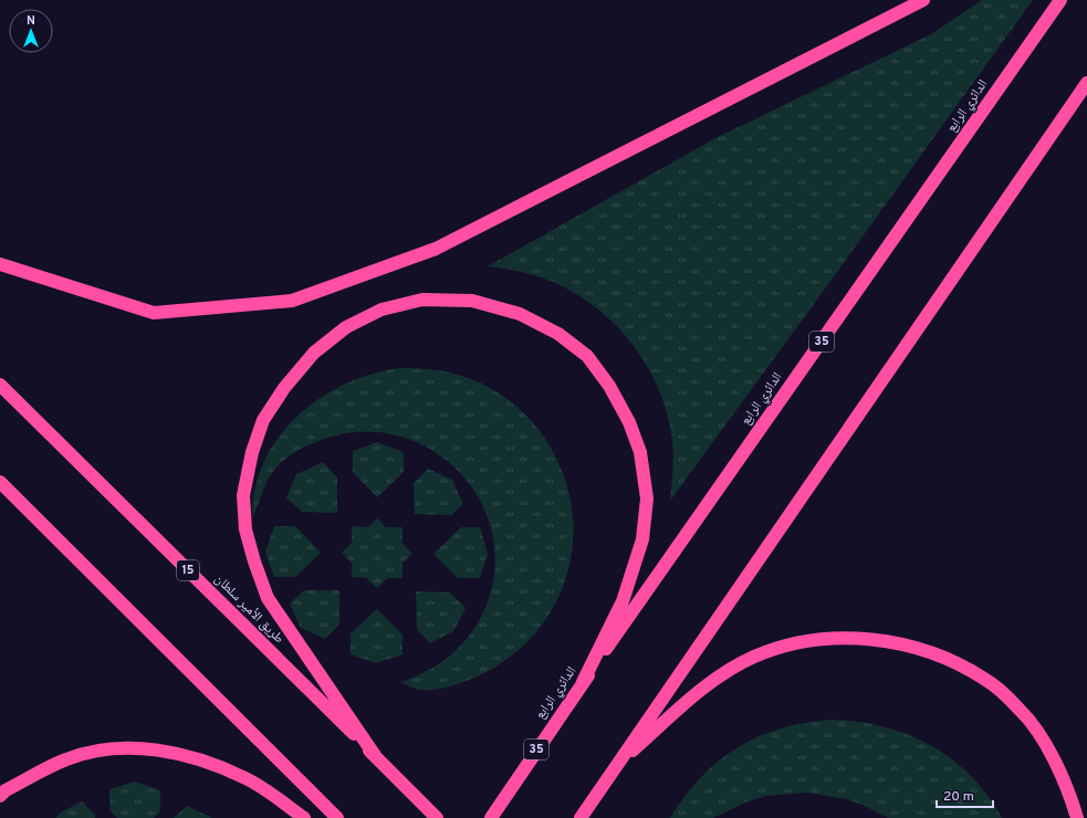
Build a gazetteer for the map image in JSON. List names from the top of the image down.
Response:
{
  "streets": {
    "highway": [
      "الدائري الرابع",
      "35",
      "15",
      "طريق الأمير سلطان"
    ]
  },
  "scale_bar": "20 m",
  "north": "top"
}
